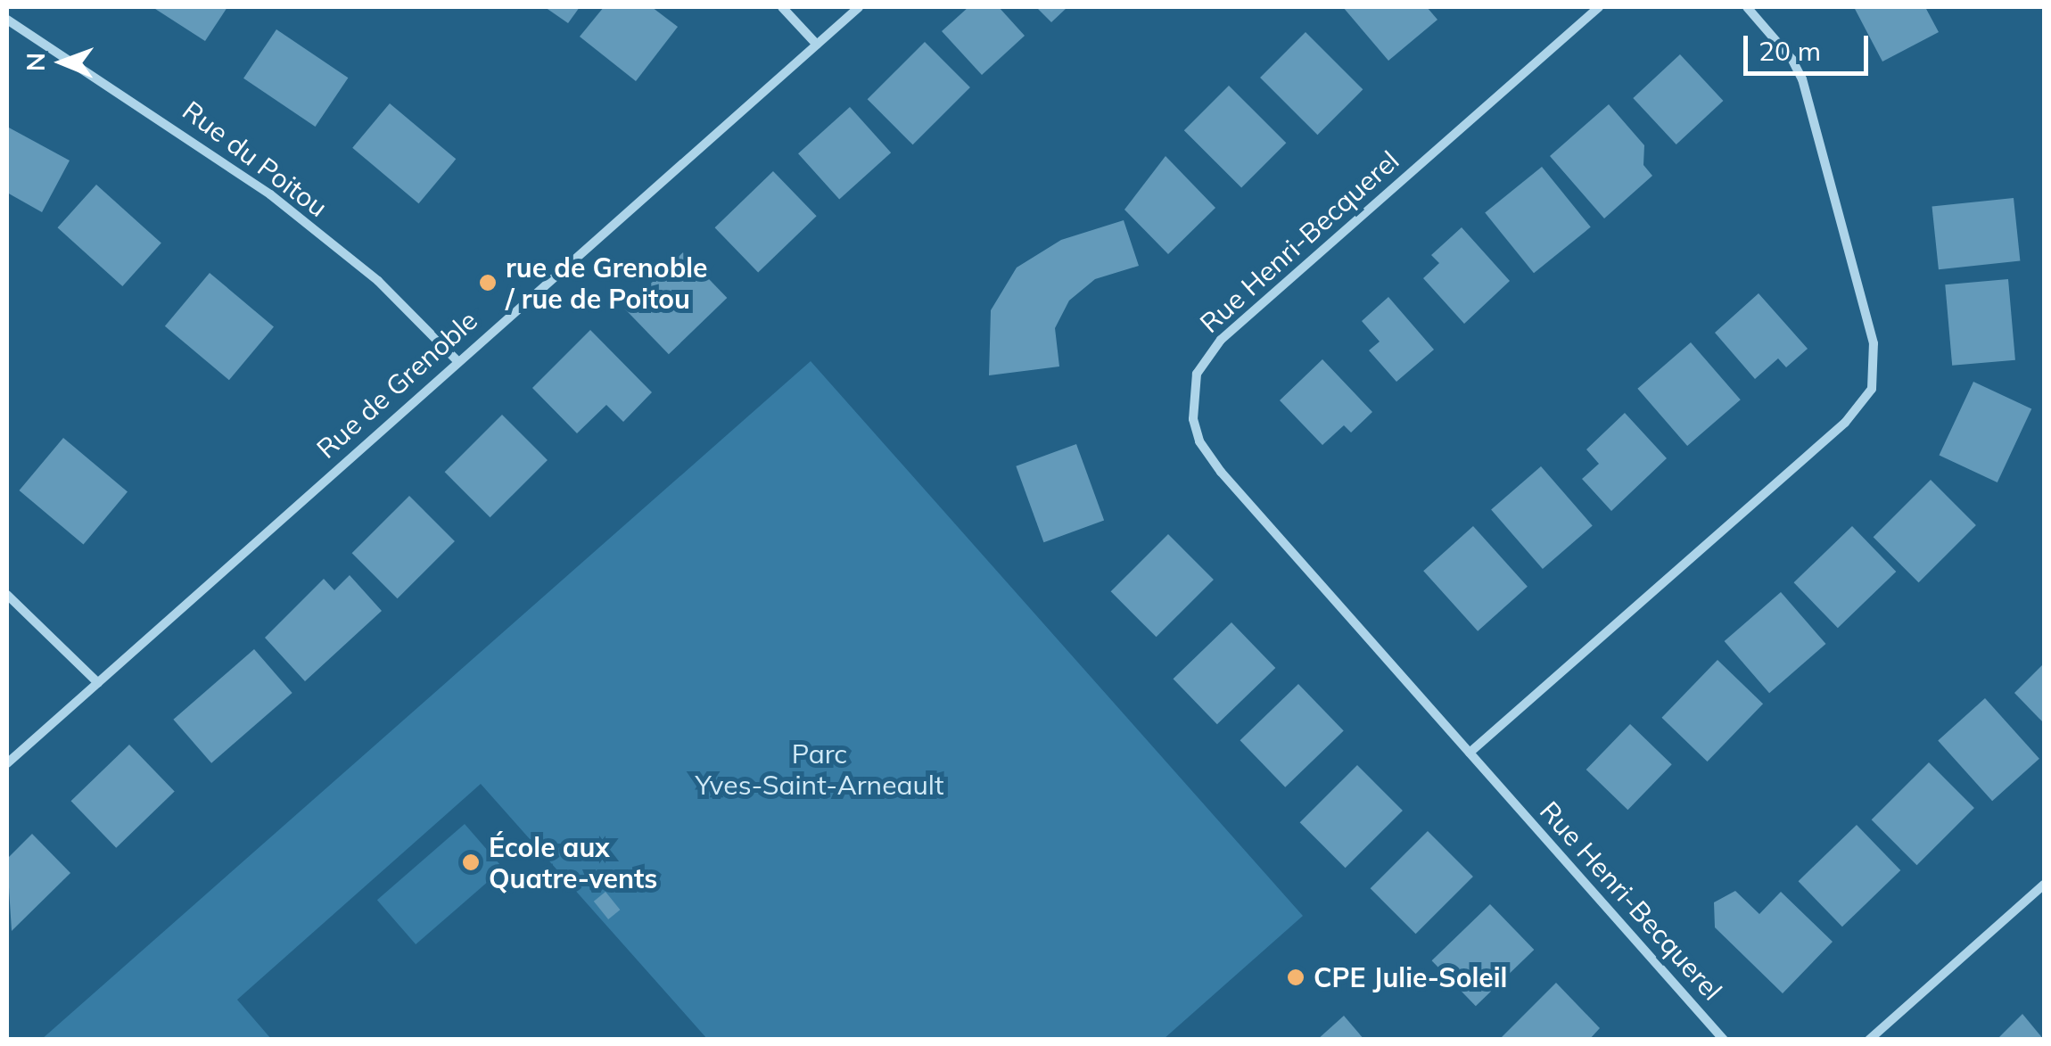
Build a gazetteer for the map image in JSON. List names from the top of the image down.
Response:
{
  "streets": {
    "street": ["Rue du Poitou", "Rue Henri-Becquerel", "Rue de Grenoble"]
  },
  "crossings": [
    ["Rue du Poitou", "Rue de Grenoble"]
  ],
  "parks": ["Parc Yves-Saint-Arneault"],
  "places": ["rue de Grenoble / rue de Poitou", "École aux Quatre-vents", "CPE Julie-Soleil"],
  "scale_bar": "20 m",
  "north": "left"
}
